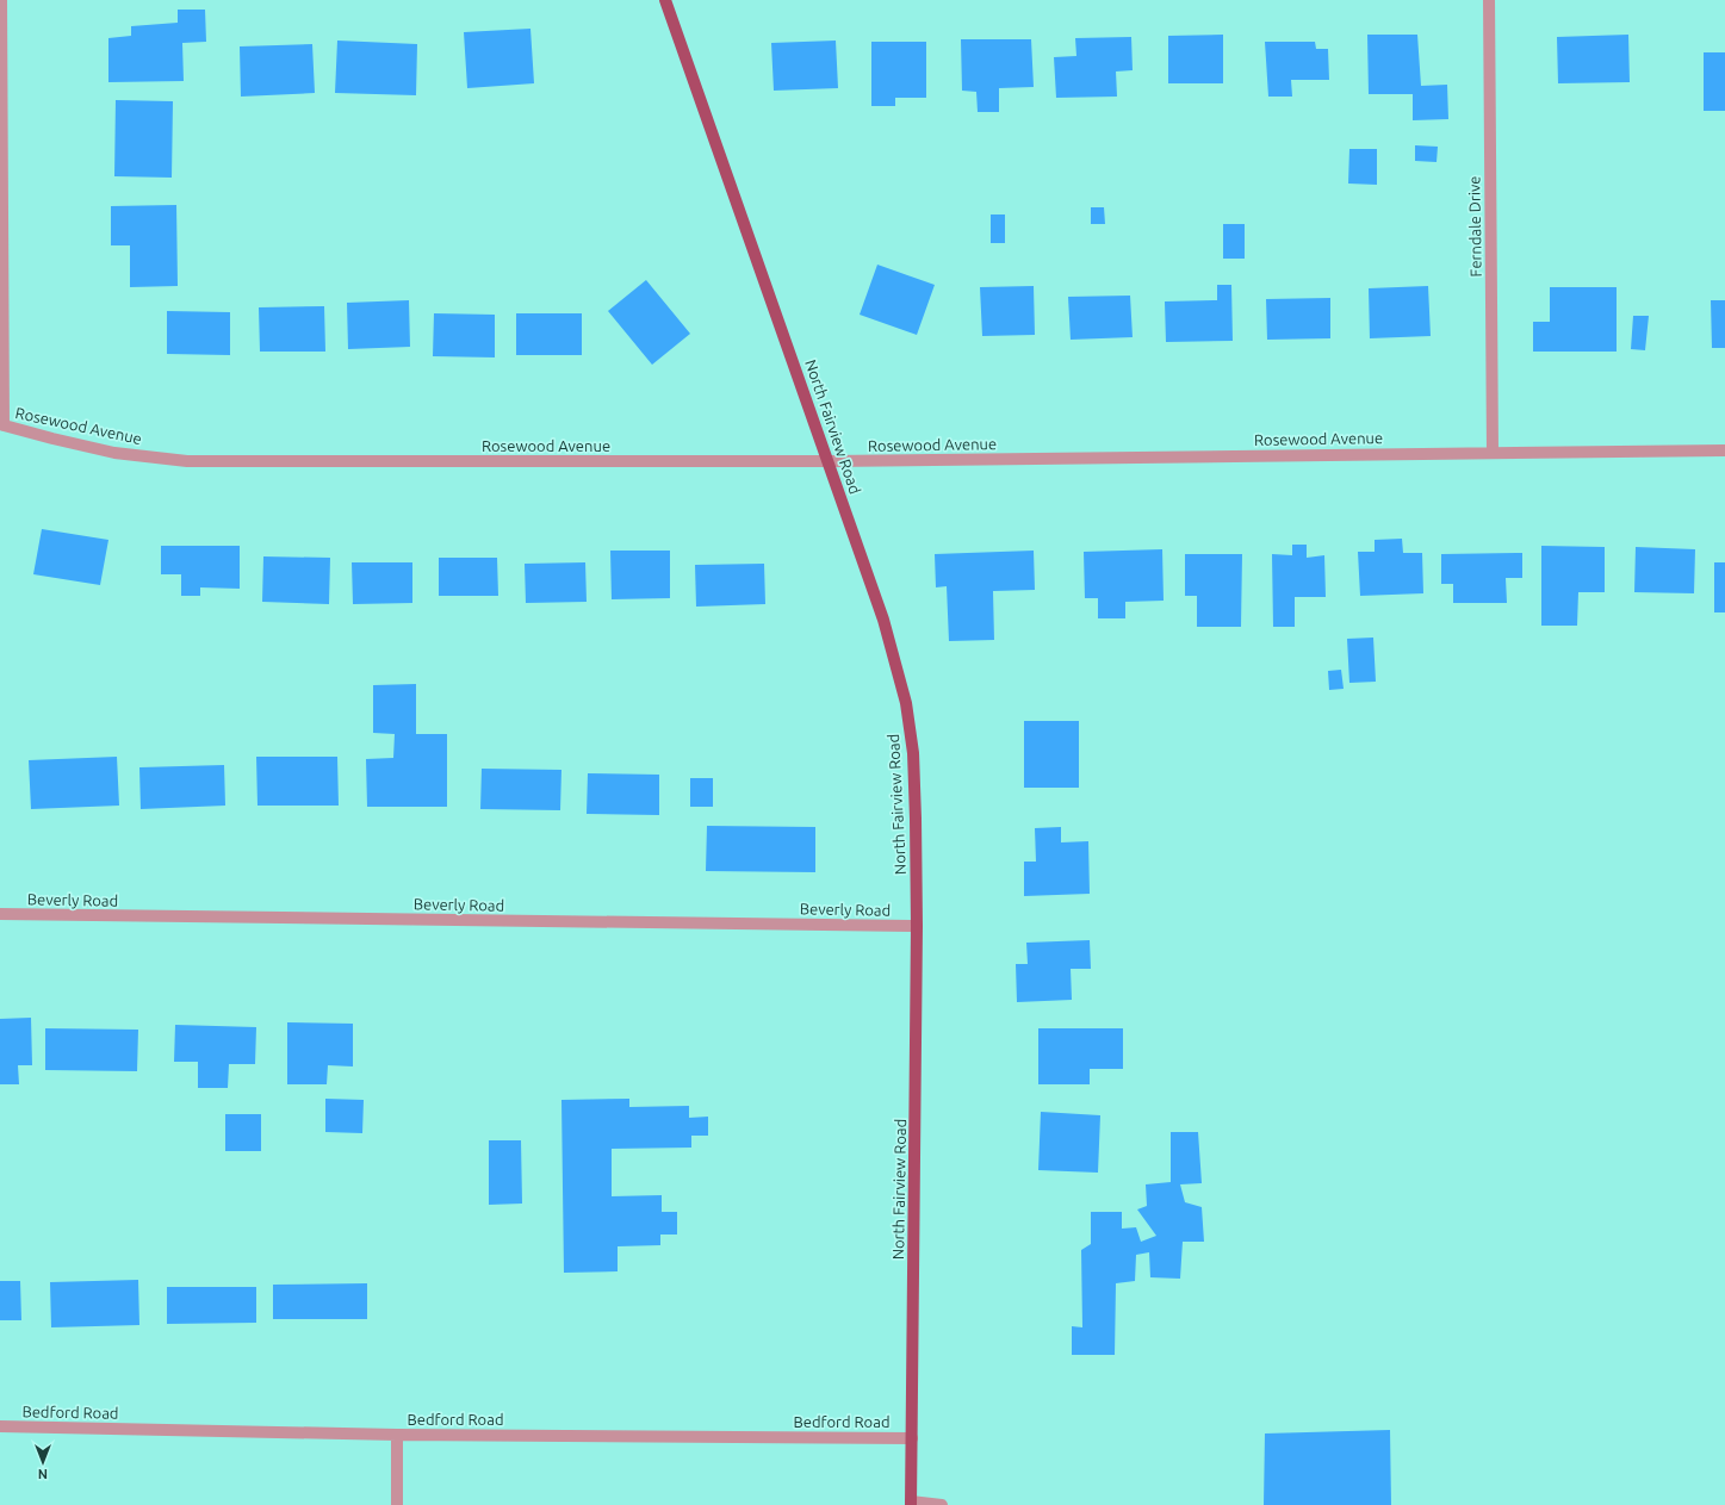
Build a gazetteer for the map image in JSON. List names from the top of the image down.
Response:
{
  "streets": {
    "main road": ["North Fairview Road"],
    "street": [
      "Ferndale Drive",
      "Rosewood Avenue",
      "Beverly Road",
      "Bedford Road"
    ]
  },
  "crossings": [
    ["Ferndale Drive", "Rosewood Avenue"],
    ["Rosewood Avenue", "North Fairview Road"],
    ["North Fairview Road", "Beverly Road"],
    ["North Fairview Road", "Bedford Road"]
  ],
  "north": "bottom"
}
